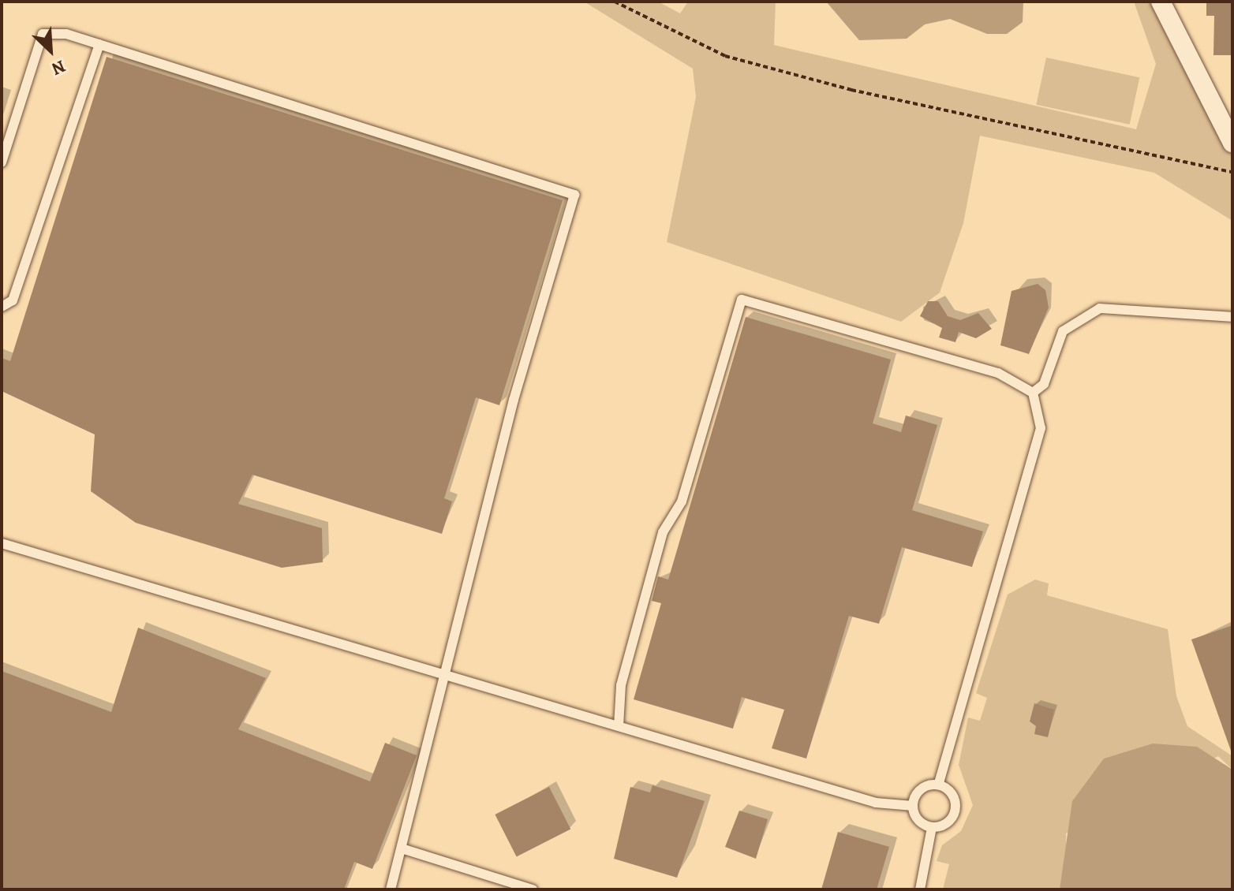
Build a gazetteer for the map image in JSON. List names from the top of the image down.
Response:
{
  "north": "bottom right"
}
